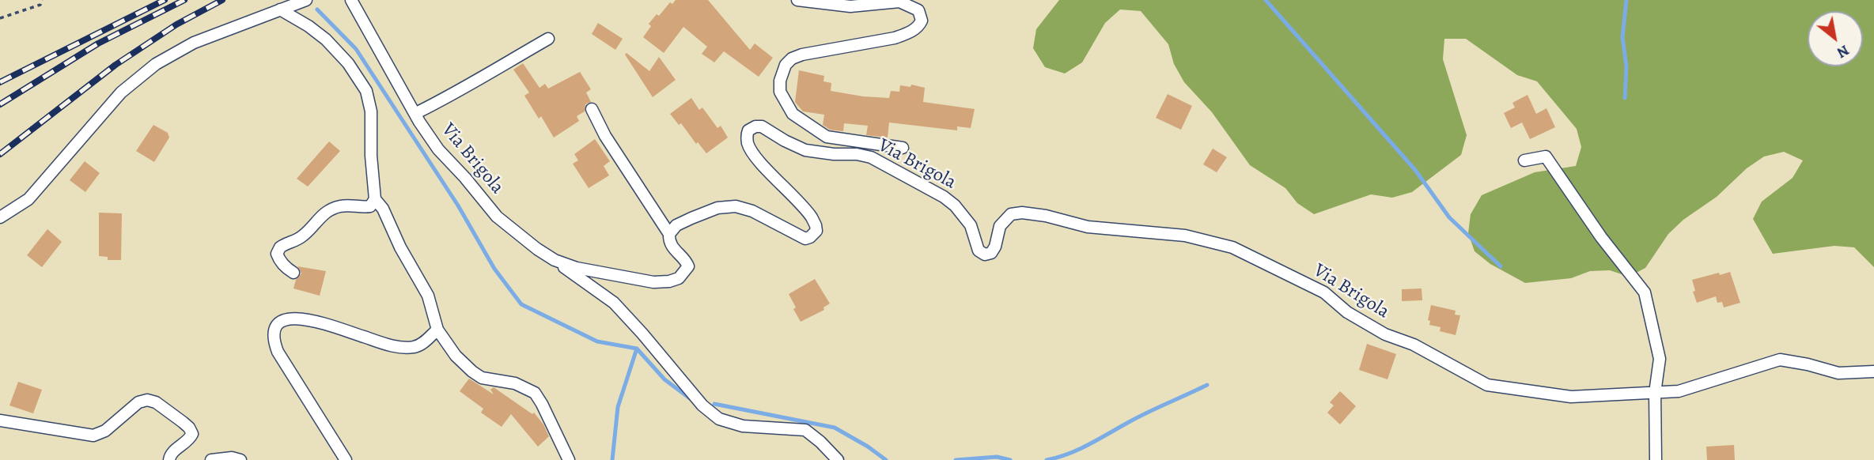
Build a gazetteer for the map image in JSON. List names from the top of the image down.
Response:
{
  "streets": {
    "street": ["Via Brigola"]
  },
  "north": "bottom right"
}
